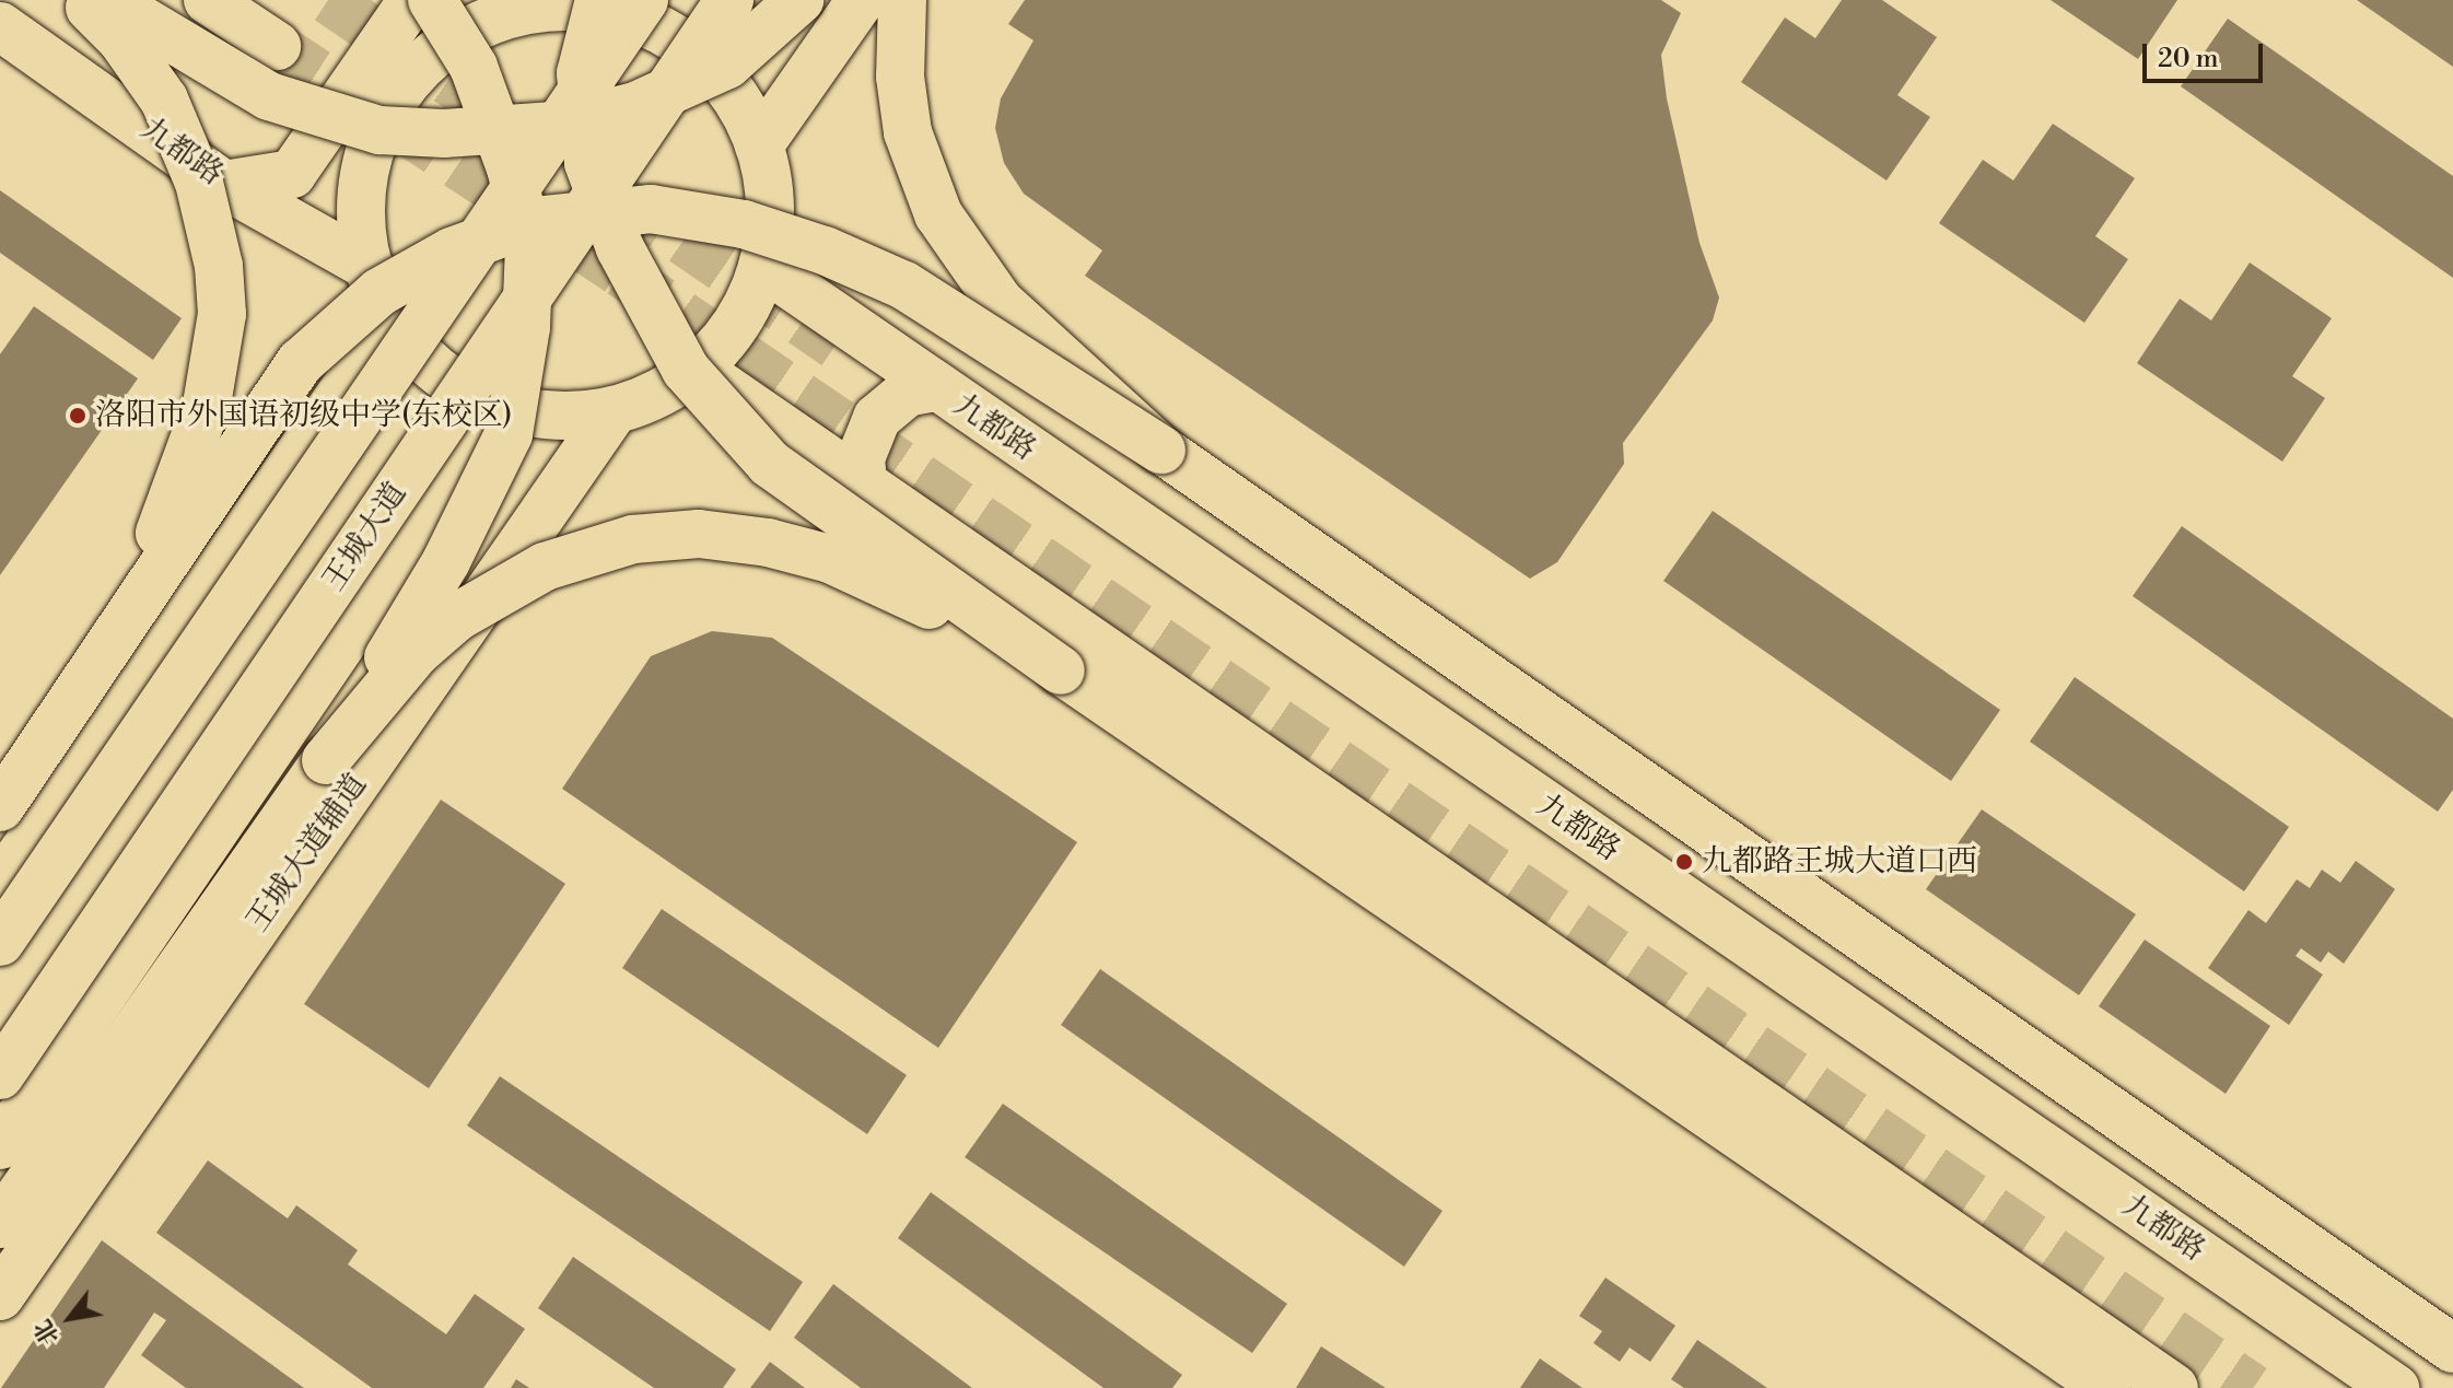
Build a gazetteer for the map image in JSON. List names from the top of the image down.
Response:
{
  "streets": {
    "main road": ["九都路", "王城大道", "王城大道辅道"]
  },
  "places": ["洛阳市外国语初级中学(东校区)", "九都路王城大道口西"],
  "scale_bar": "20 m",
  "north": "bottom left"
}
